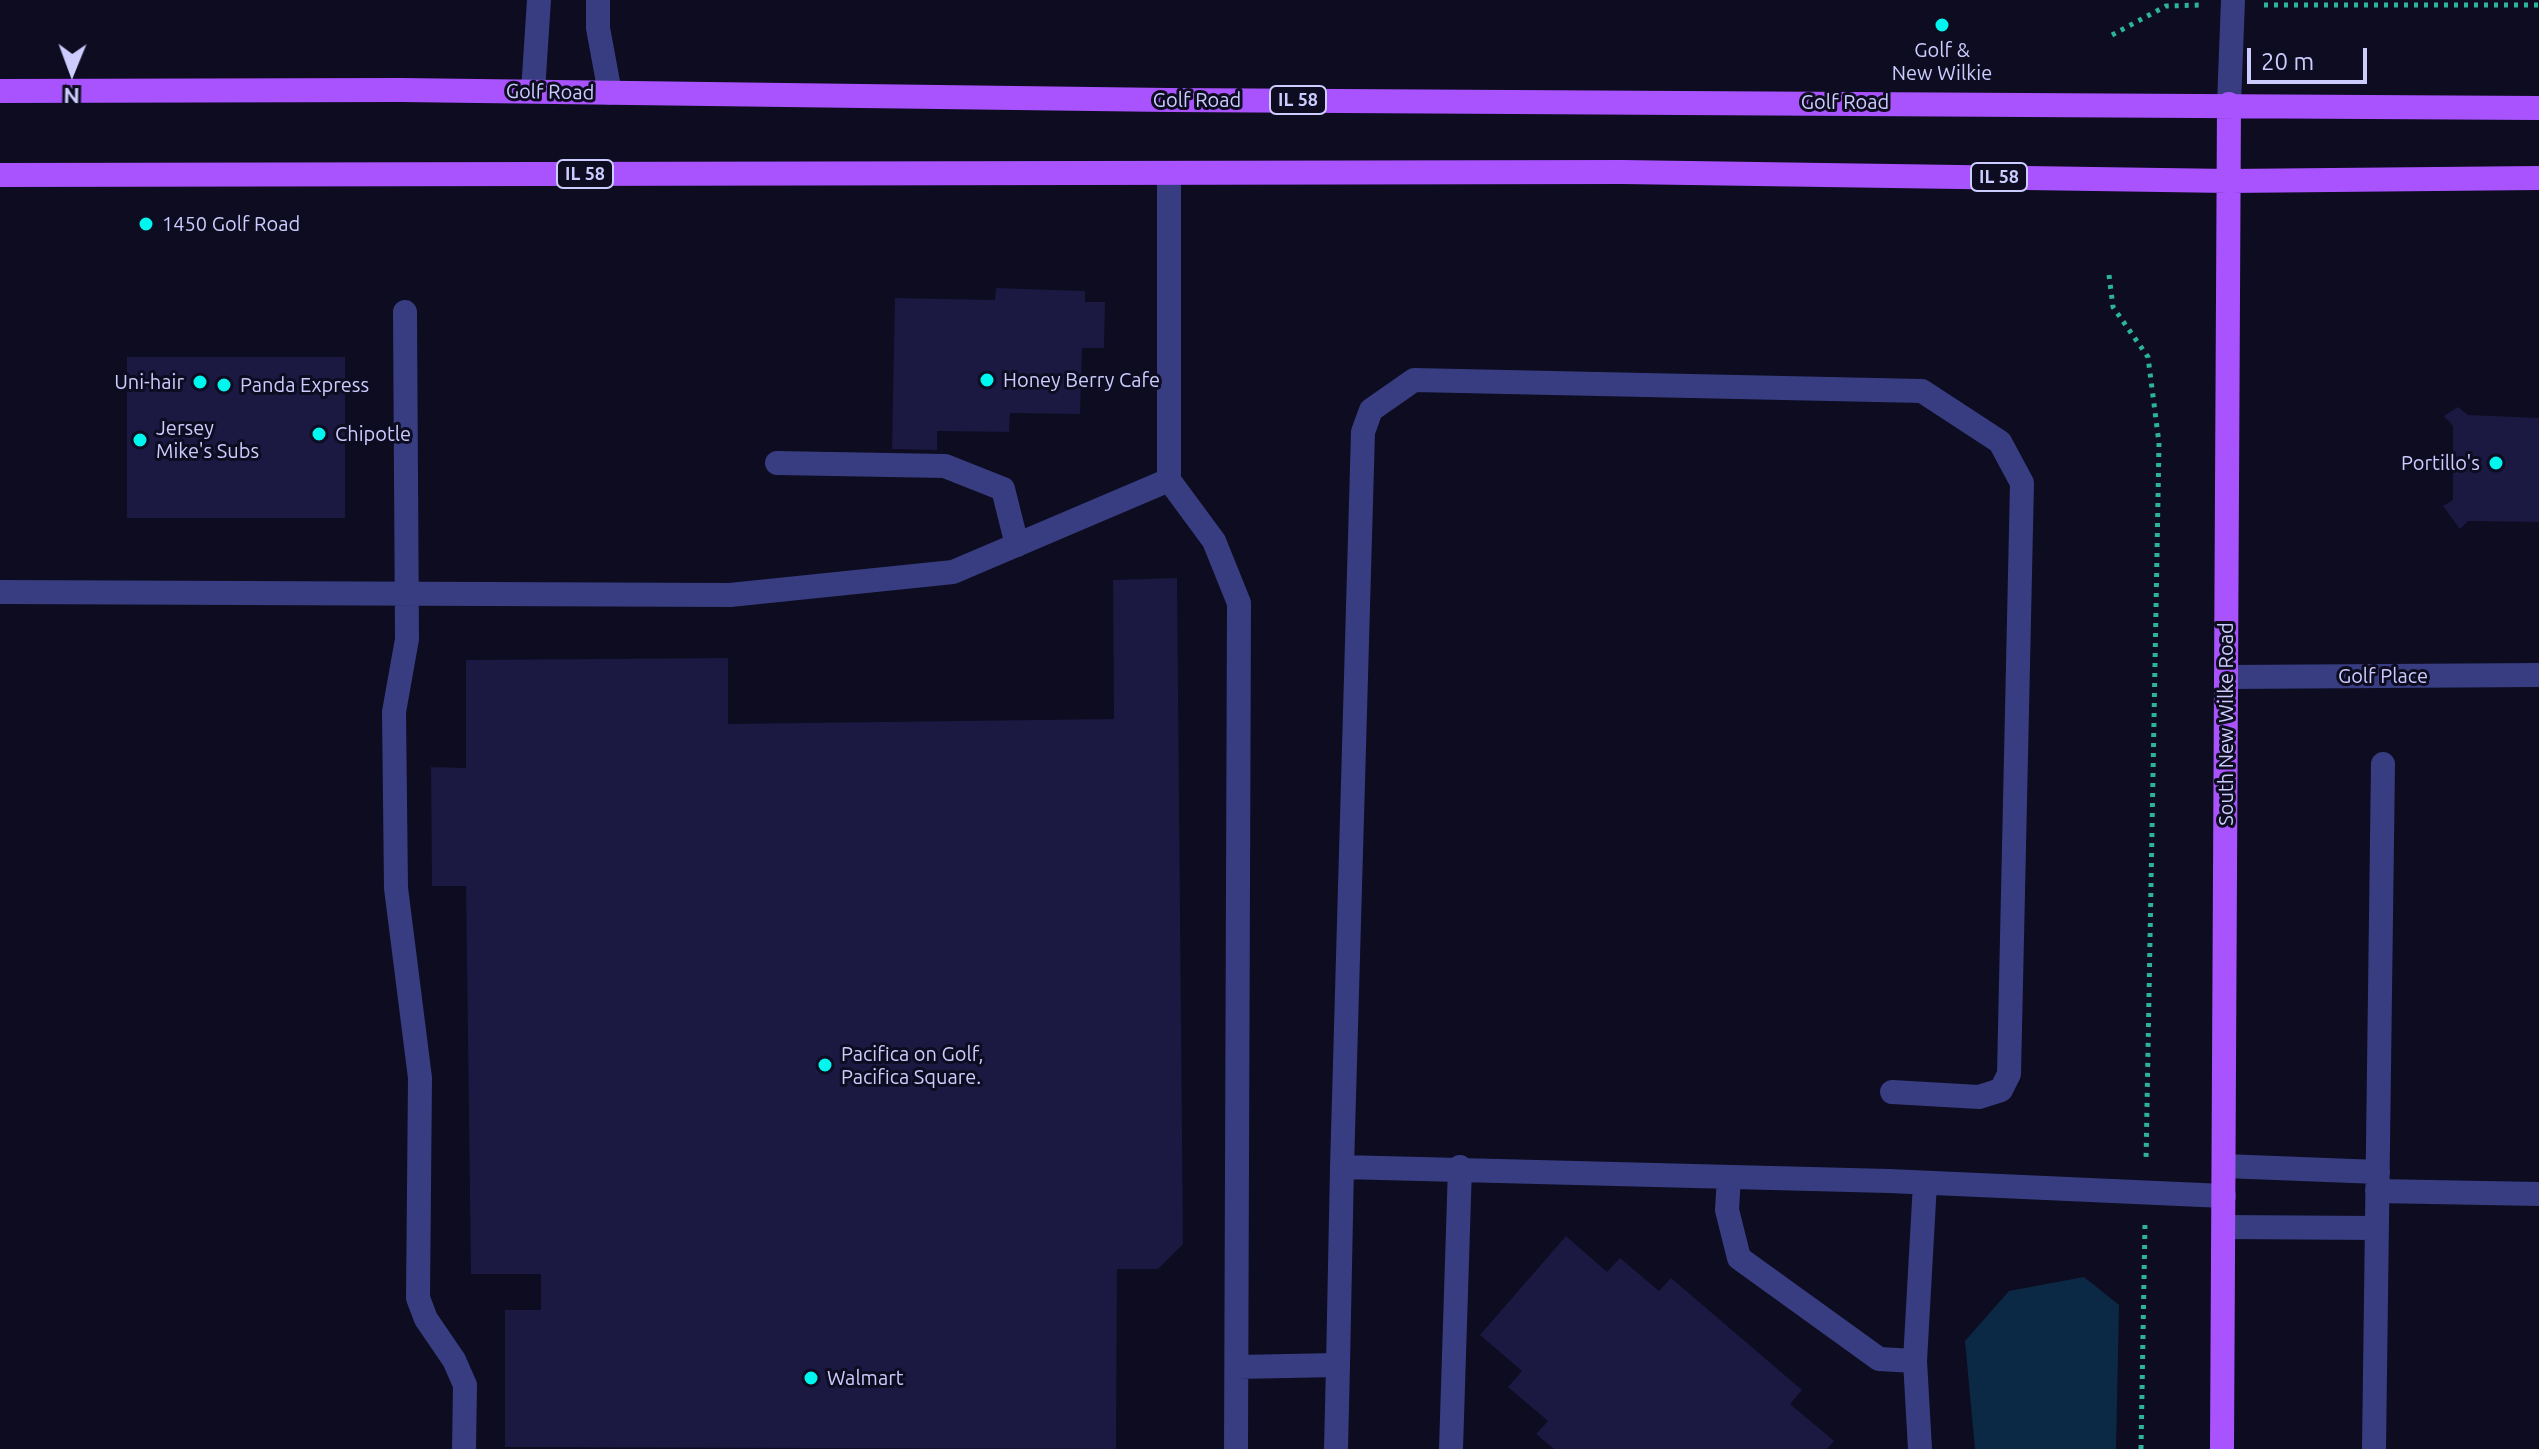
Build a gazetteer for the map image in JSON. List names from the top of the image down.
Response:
{
  "streets": {
    "main road": ["Golf Road", "IL 58", "South New Wilke Road"],
    "street": ["Golf Place"]
  },
  "crossings": [
    ["Golf Road", "South New Wilke Road"],
    ["IL 58", "South New Wilke Road"],
    ["Golf Place", "South New Wilke Road"]
  ],
  "places": [
    "Golf & New Wilkie",
    "1450 Golf Road",
    "Honey Berry Cafe",
    "Uni-hair",
    "Panda Express",
    "Chipotle",
    "Jersey Mike's Subs",
    "Portillo's",
    "Pacifica on Golf, Pacifica Square.",
    "Walmart"
  ],
  "scale_bar": "20 m",
  "north": "bottom"
}
